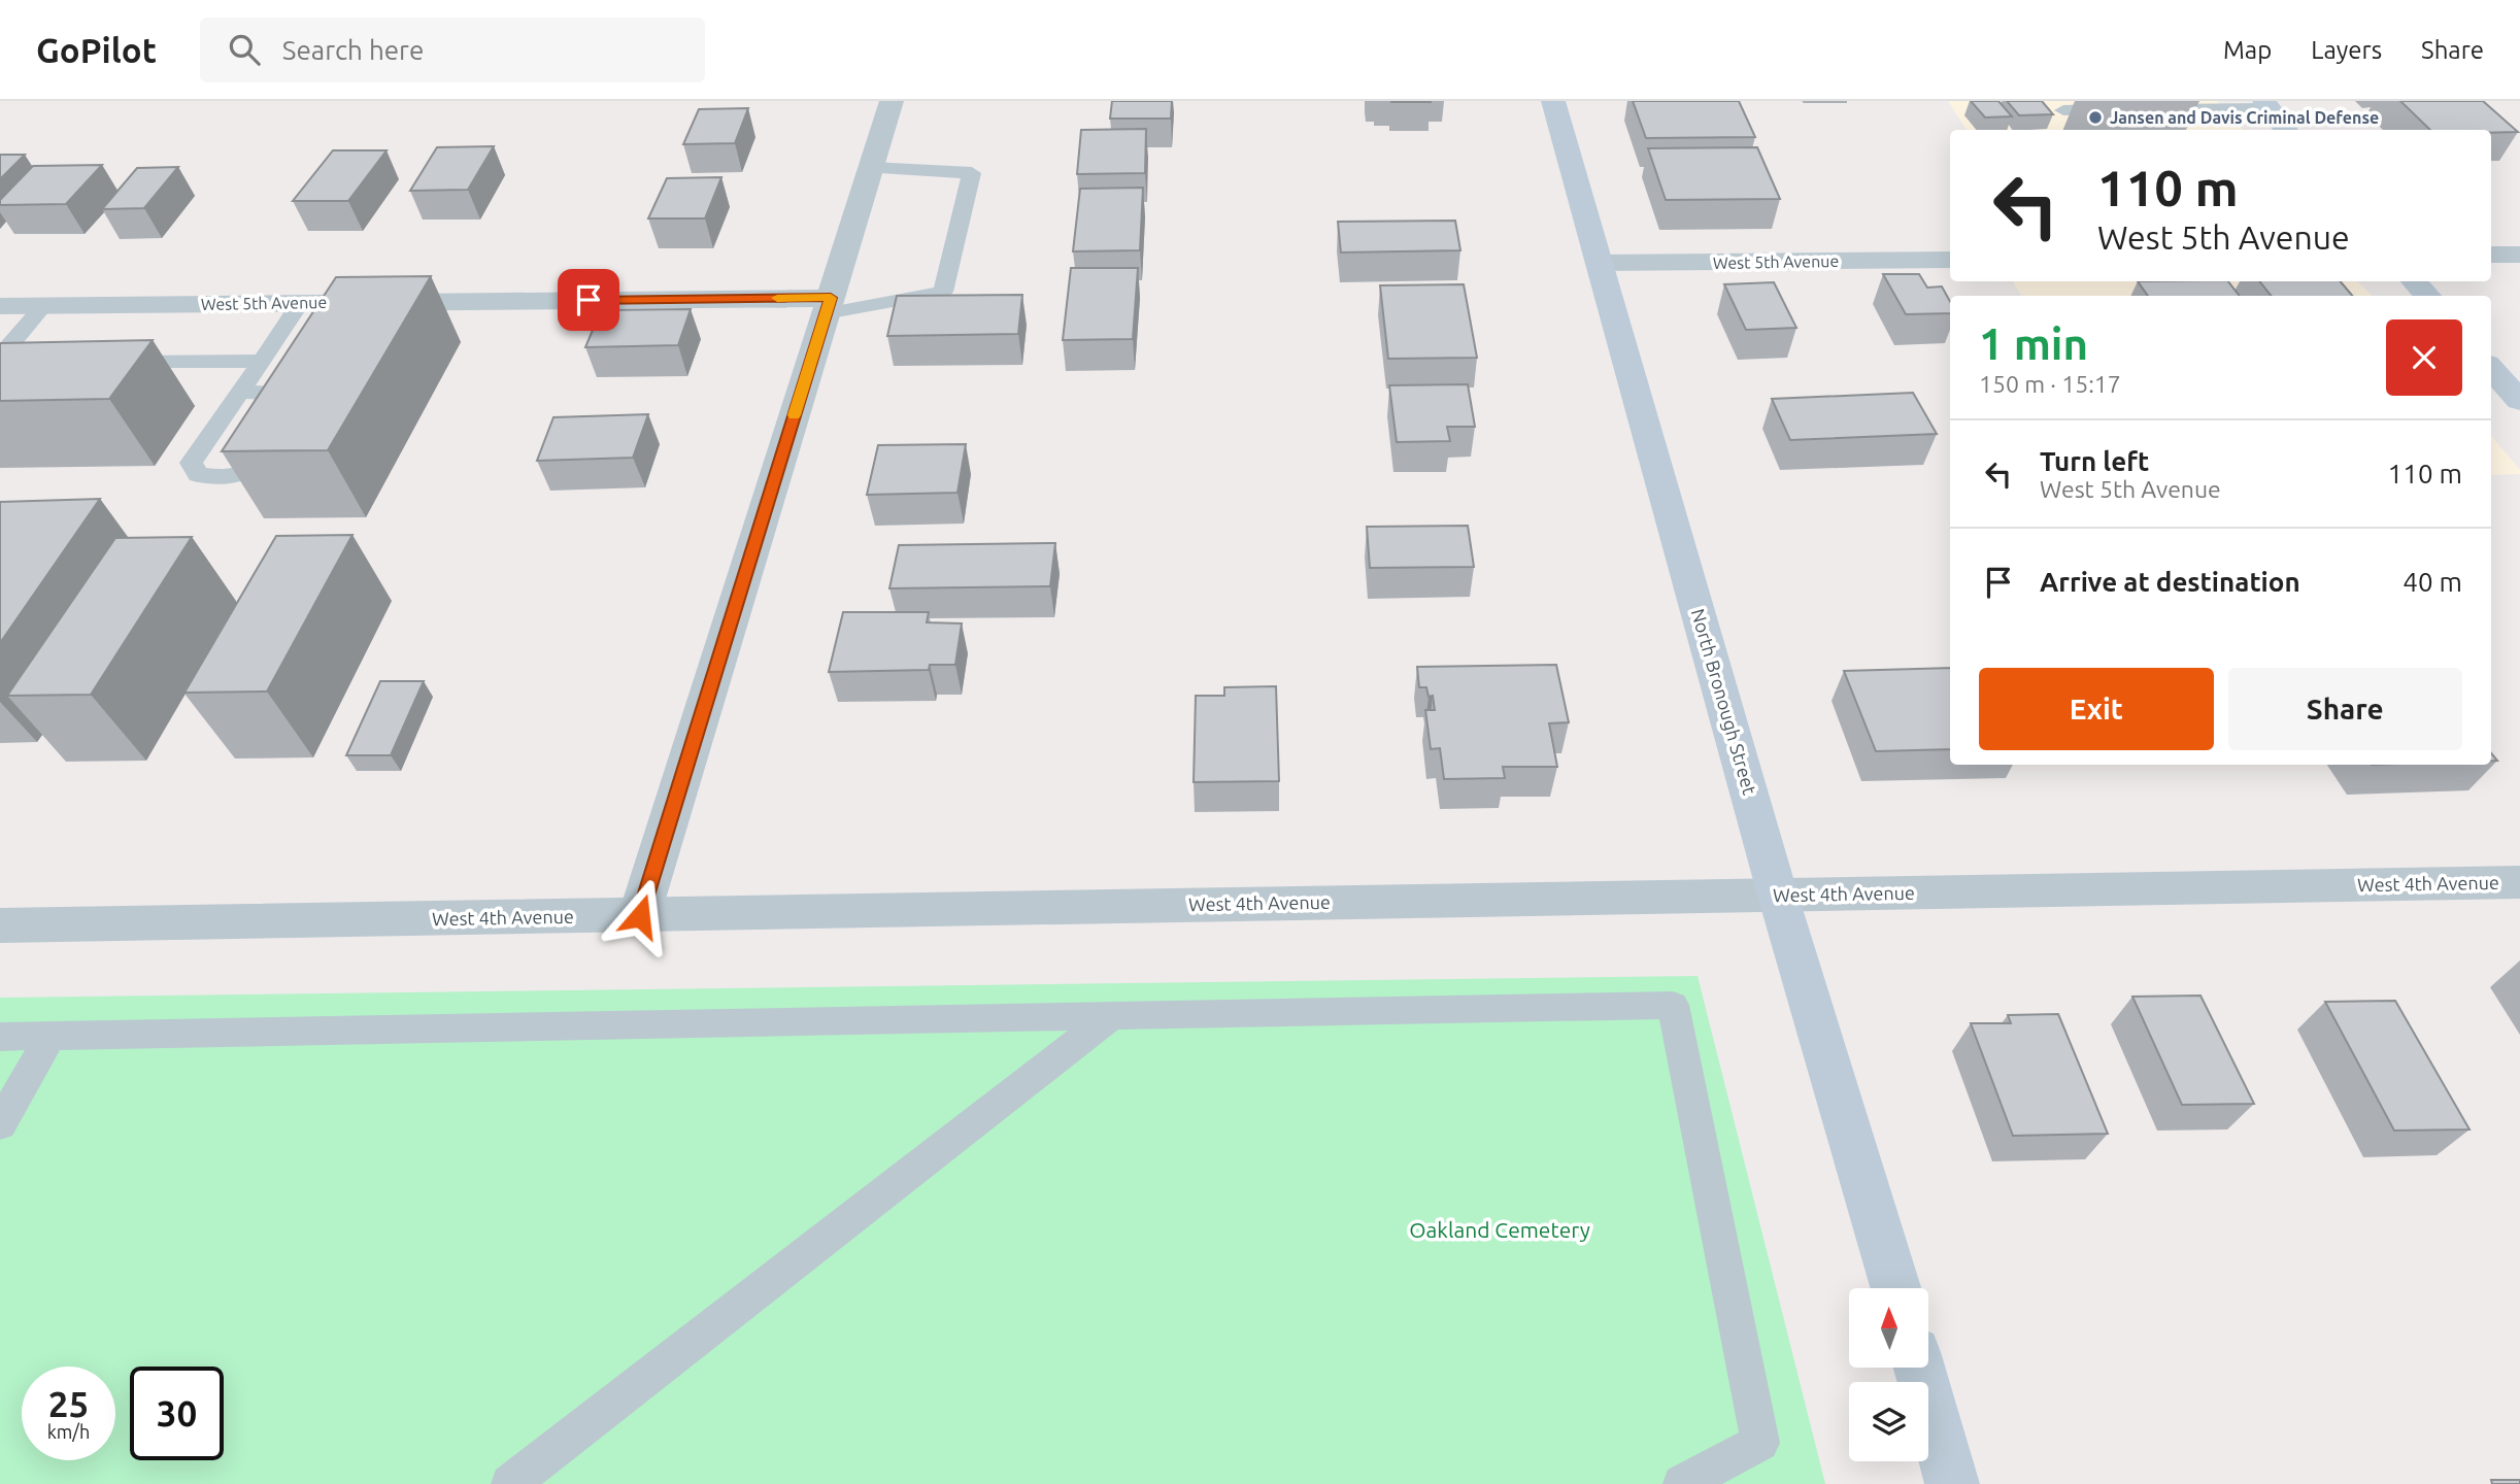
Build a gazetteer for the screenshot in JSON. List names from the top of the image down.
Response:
{
  "streets": {
    "main road": ["North Bronough Street"],
    "street": ["West 5th Avenue", "West 4th Avenue"]
  },
  "crossings": [
    ["West 5th Avenue", "North Bronough Street"],
    ["North Bronough Street", "West 4th Avenue"]
  ],
  "parks": ["Oakland Cemetery"],
  "places": ["Jansen and Davis Criminal Defense"],
  "north": "top",
  "page": {
    "header": "GoPilot",
    "search": "Search here",
    "nav": ["Map", "Layers", "Share"],
    "turn": ["110 m", "West 5th Avenue"],
    "heading": ["1 min", "150 m · 15:17"],
    "list": [
      {
        "name": "Turn left",
        "note": "West 5th Avenue",
        "value": "110 m"
      },
      {
        "name": "Arrive at destination",
        "value": "40 m"
      }
    ],
    "buttons": ["Exit", "Share"],
    "speed": "25 km/h",
    "limit": "30"
  }
}
